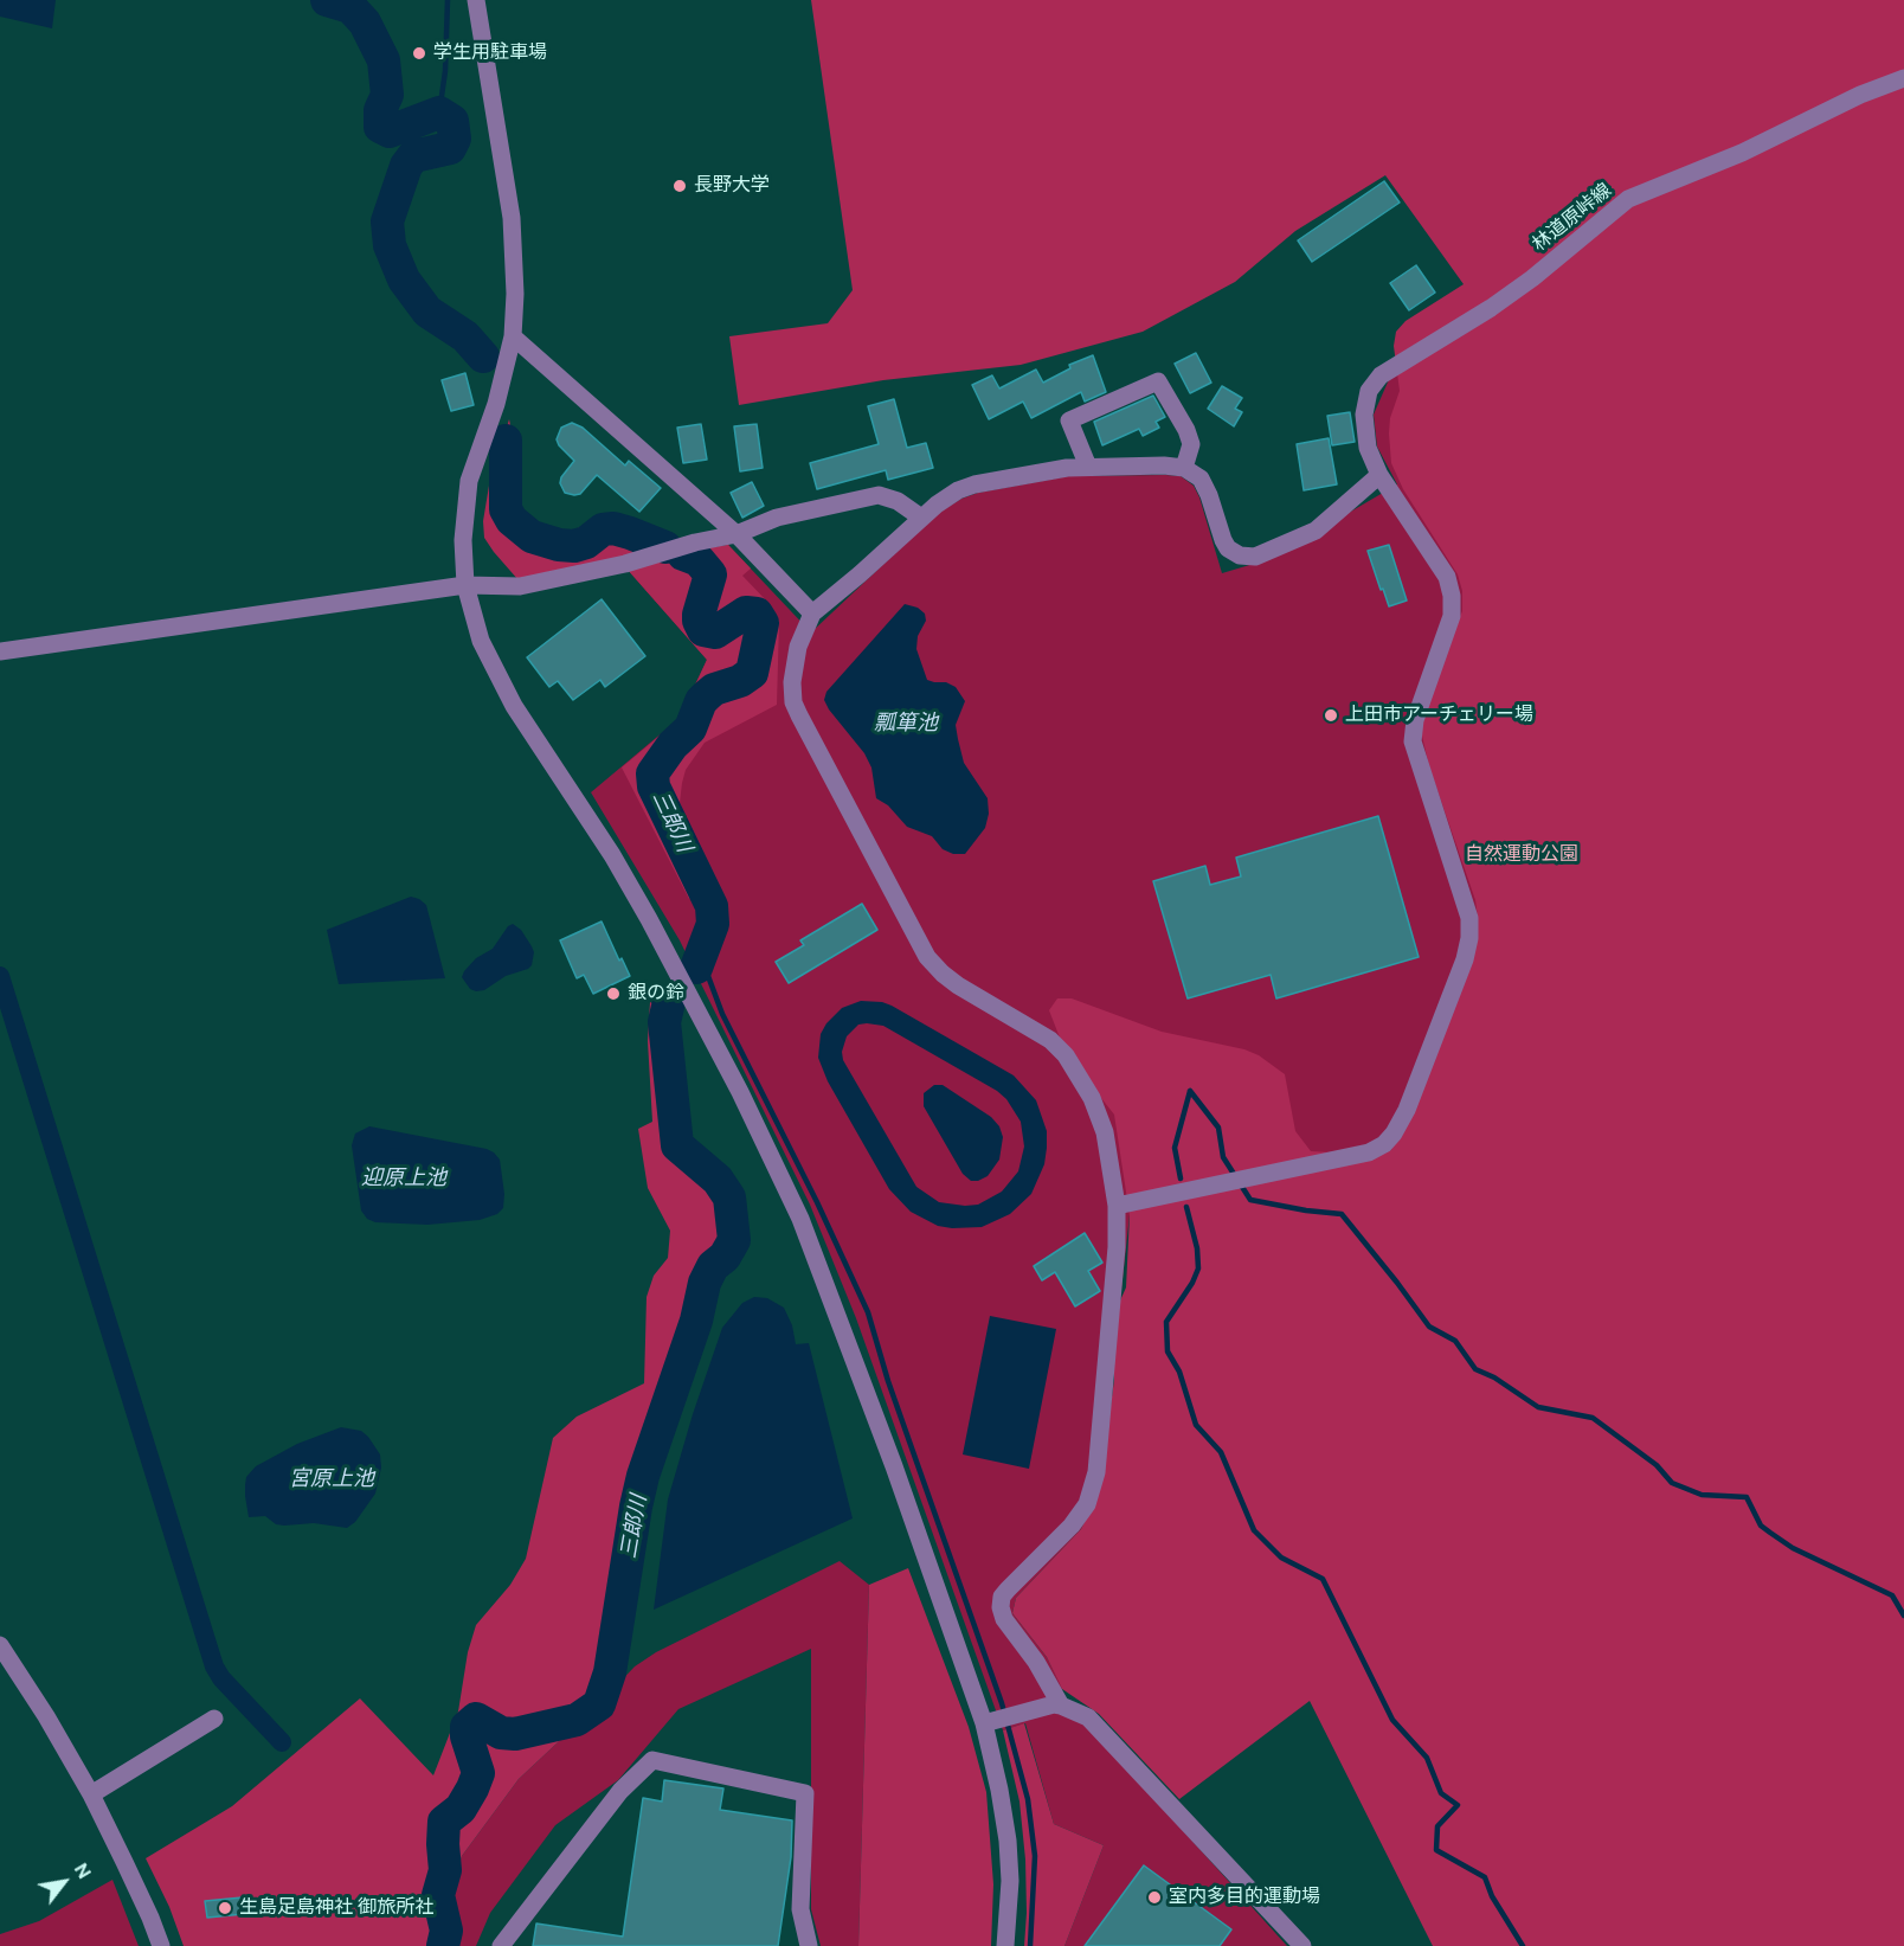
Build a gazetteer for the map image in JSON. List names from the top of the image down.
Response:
{
  "streets": {
    "street": ["林道原峠線"]
  },
  "water": [
    "瓢箪池",
    "三郎川",
    "迎原上池",
    "宮原上池"
  ],
  "parks": ["自然運動公園"],
  "places": [
    "学生用駐車場",
    "長野大学",
    "上田市アーチェリー場",
    "銀の鈴",
    "室内多目的運動場",
    "生島足島神社 御旅所社"
  ],
  "north": "top right"
}
